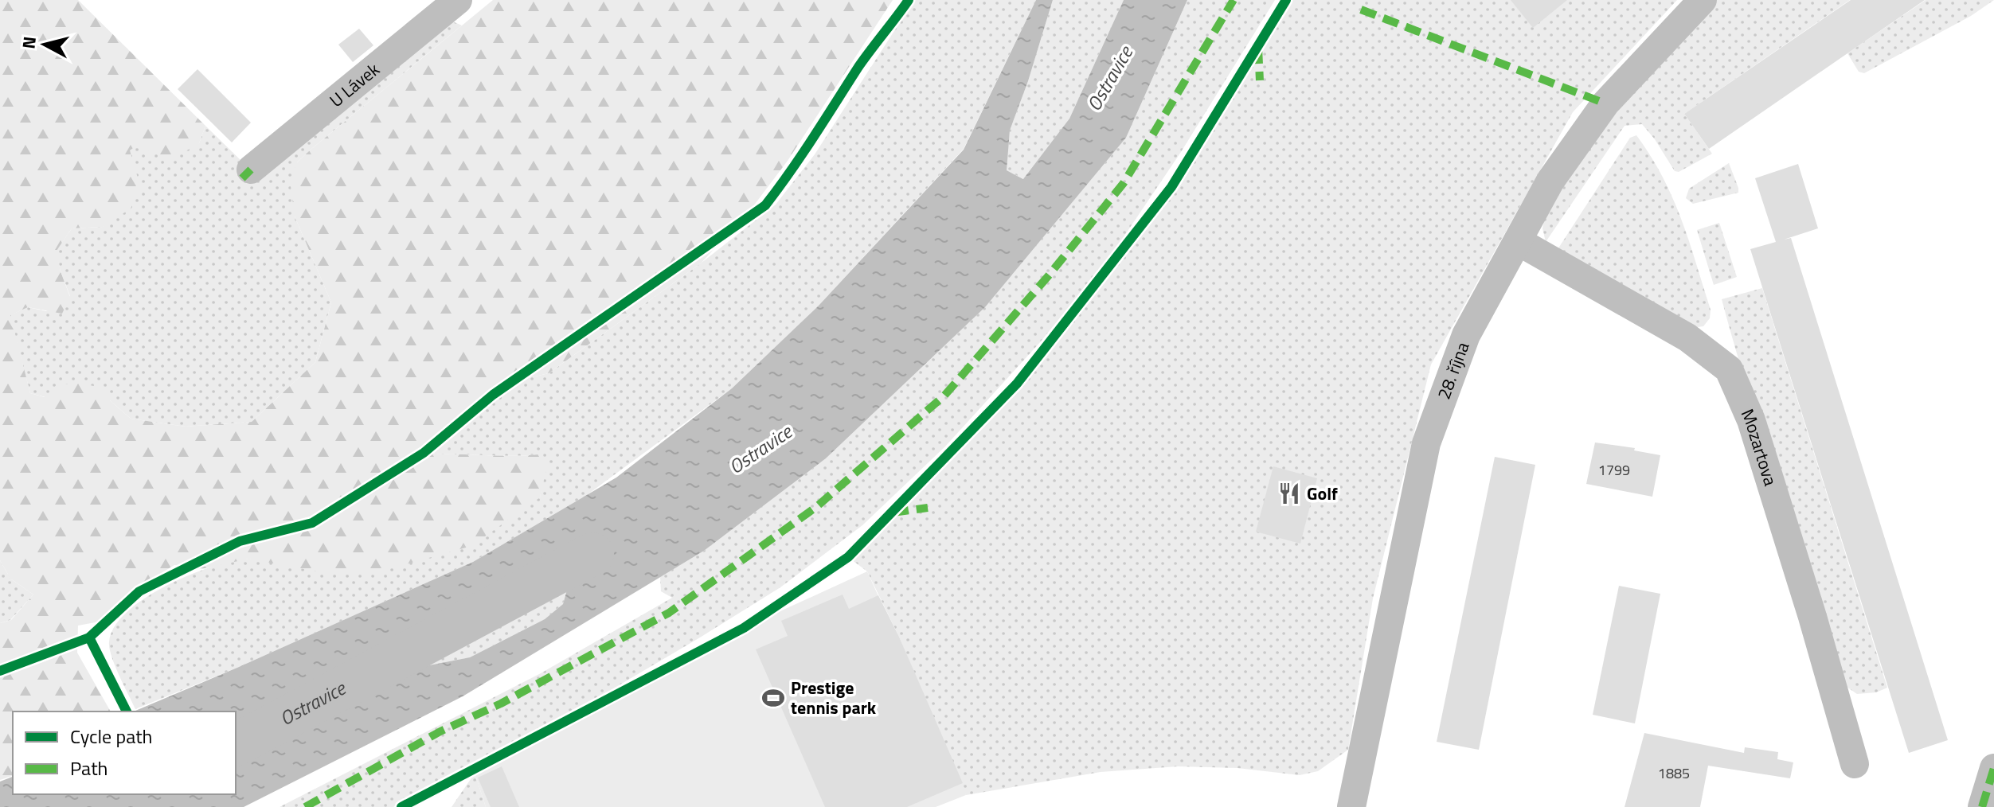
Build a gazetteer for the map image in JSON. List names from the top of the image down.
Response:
{
  "streets": {
    "street": ["U Lávek", "28. října", "Mozartova"]
  },
  "crossings": [
    ["28. října", "Mozartova"]
  ],
  "water": ["Ostravice"],
  "places": {
    "restaurant": ["Golf"],
    "sports": ["Prestige tennis park"]
  },
  "house_numbers": ["1799", "1885"],
  "legend": ["Cycle path", "Path"],
  "north": "left"
}
